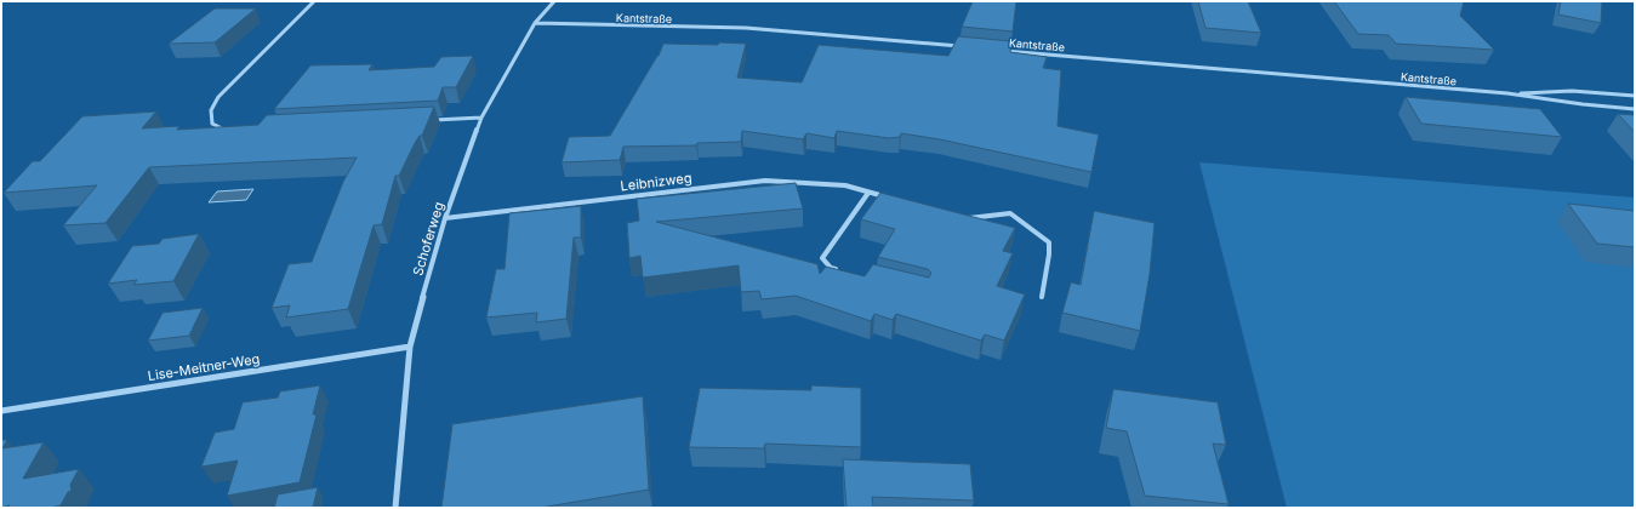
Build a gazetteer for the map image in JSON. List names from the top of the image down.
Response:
{
  "streets": {
    "street": [
      "Kantstraße",
      "Leibnizweg",
      "Schoferweg",
      "Lise-Meitner-Weg"
    ]
  },
  "crossings": [
    ["Kantstraße", "Schoferweg"],
    ["Leibnizweg", "Schoferweg"],
    ["Schoferweg", "Lise-Meitner-Weg"]
  ]
}
